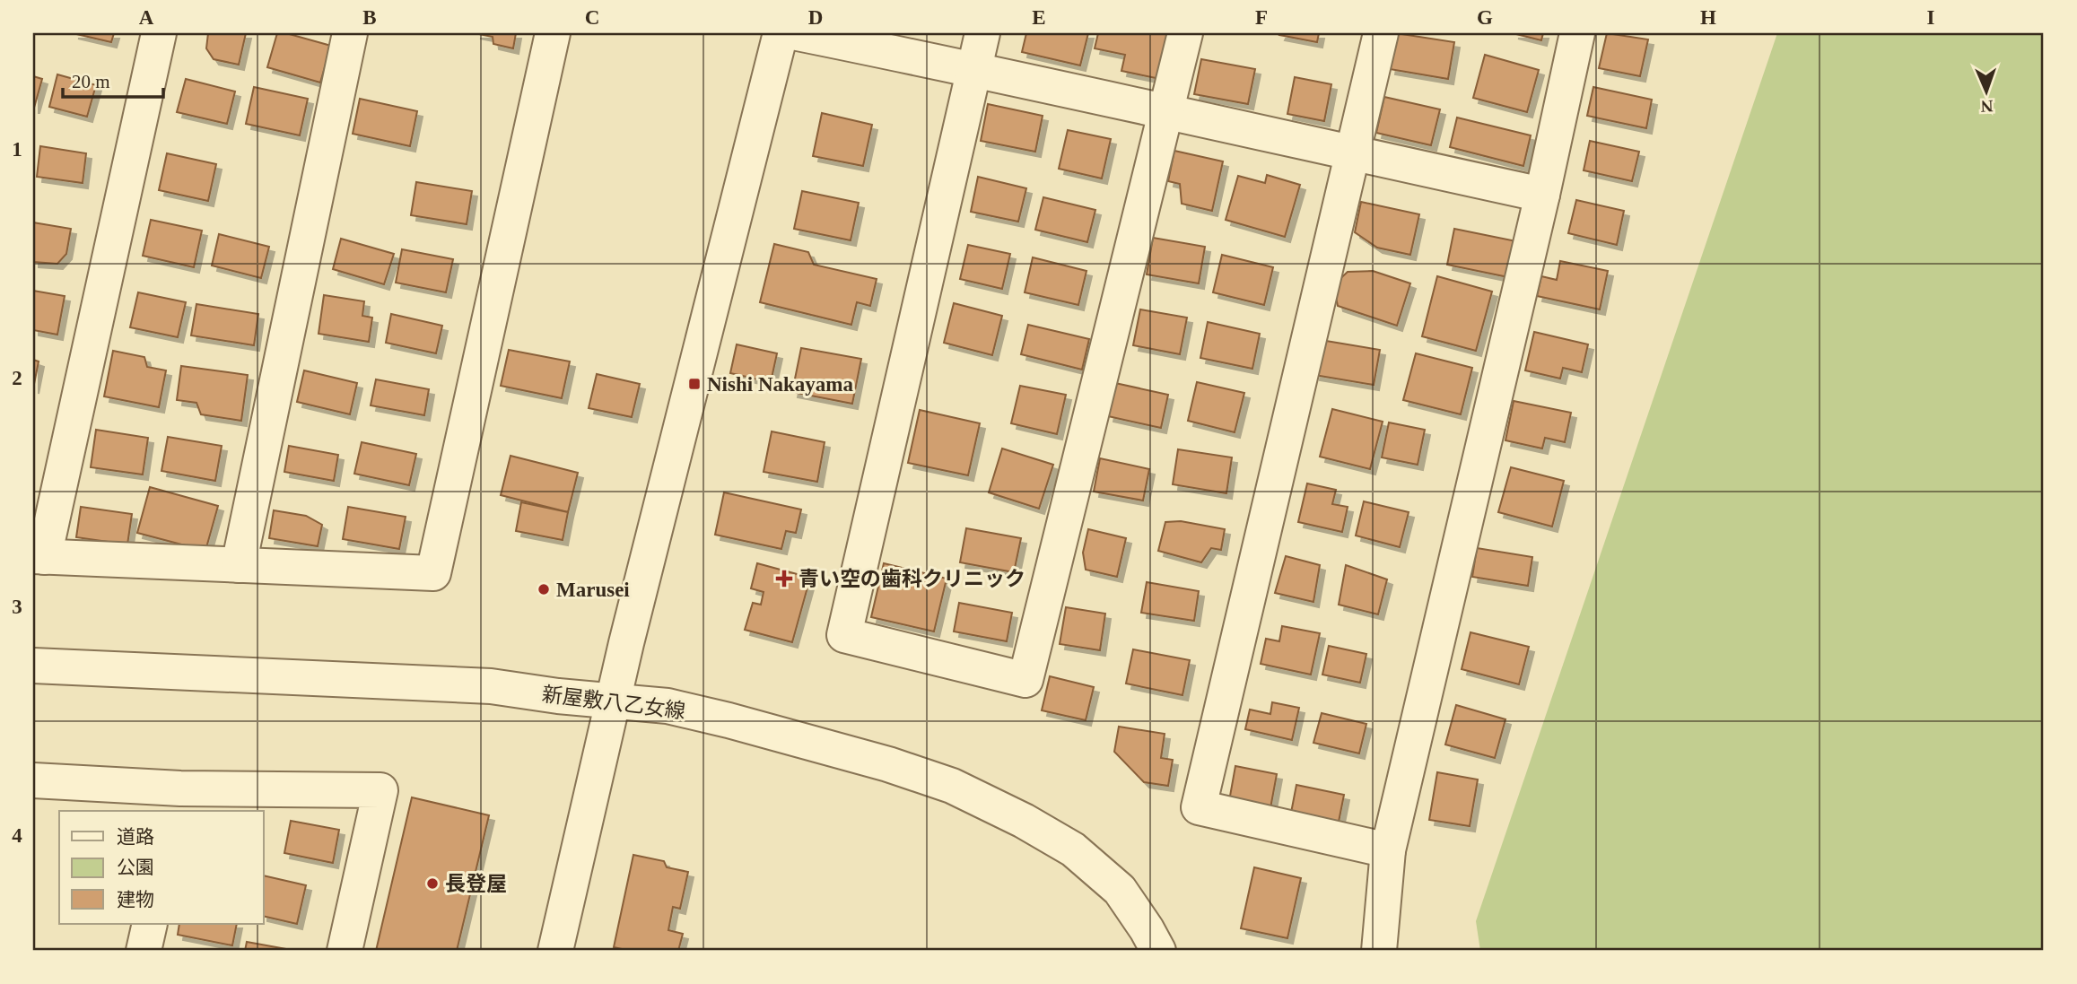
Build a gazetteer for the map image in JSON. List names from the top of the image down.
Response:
{
  "streets": {
    "street": ["新屋敷八乙女線"]
  },
  "places": {
    "transit": ["Nishi Nakayama"],
    "health": ["青い空の歯科クリニック"],
    "other": ["Marusei", "長登屋"]
  },
  "legend": ["道路", "公園", "建物"],
  "scale_bar": "20 m",
  "north": "bottom",
  "grid": {
    "columns": [
      "A",
      "B",
      "C",
      "D",
      "E",
      "F",
      "G",
      "H",
      "I"
    ],
    "rows": [
      "1",
      "2",
      "3",
      "4"
    ]
  }
}
